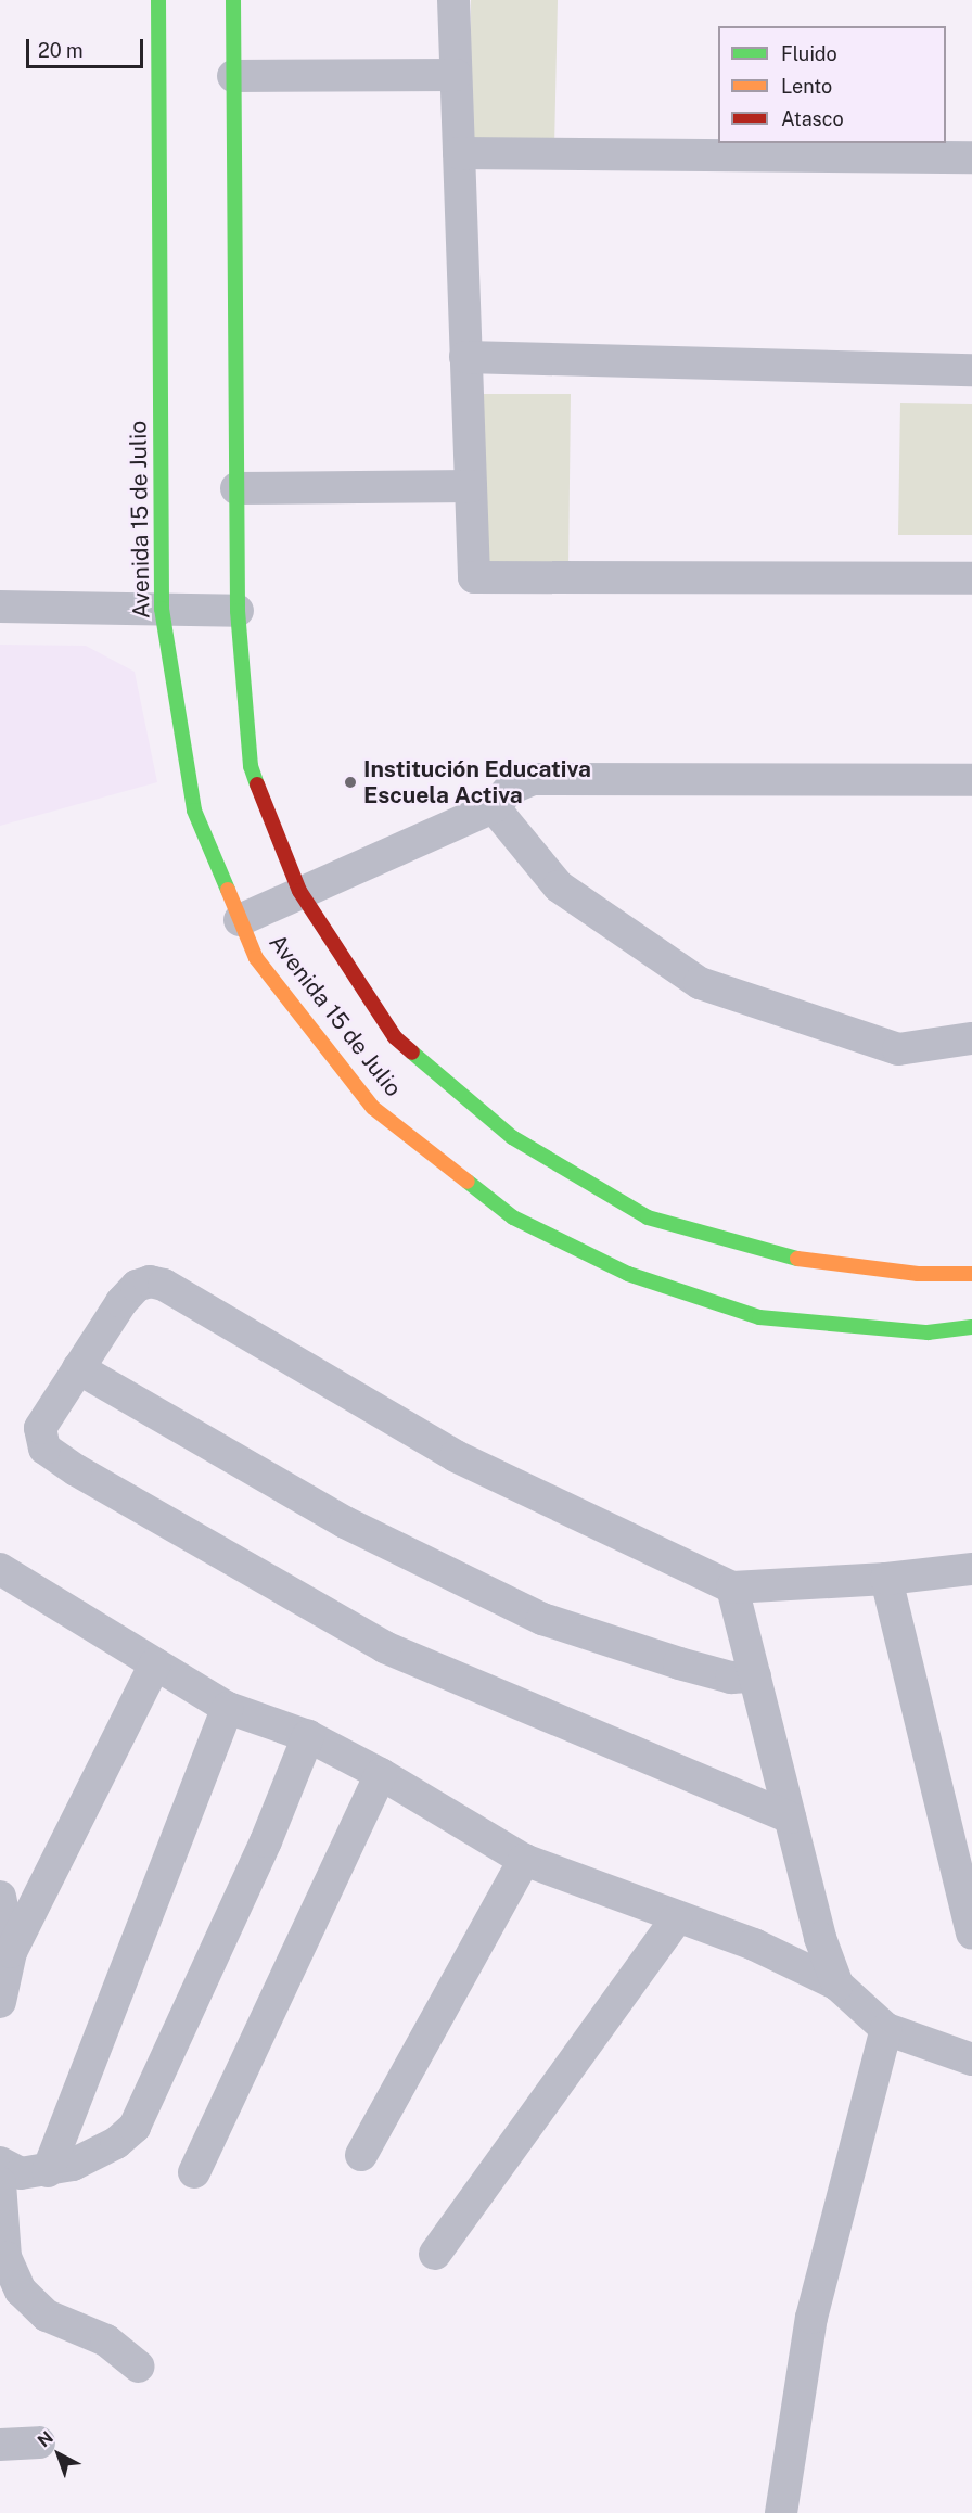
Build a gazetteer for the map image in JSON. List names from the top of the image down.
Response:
{
  "streets": {
    "street": ["Avenida 15 de Julio"]
  },
  "places": ["Institución Educativa Escuela Activa"],
  "legend": ["Fluido", "Lento", "Atasco"],
  "scale_bar": "20 m",
  "north": "top left"
}
